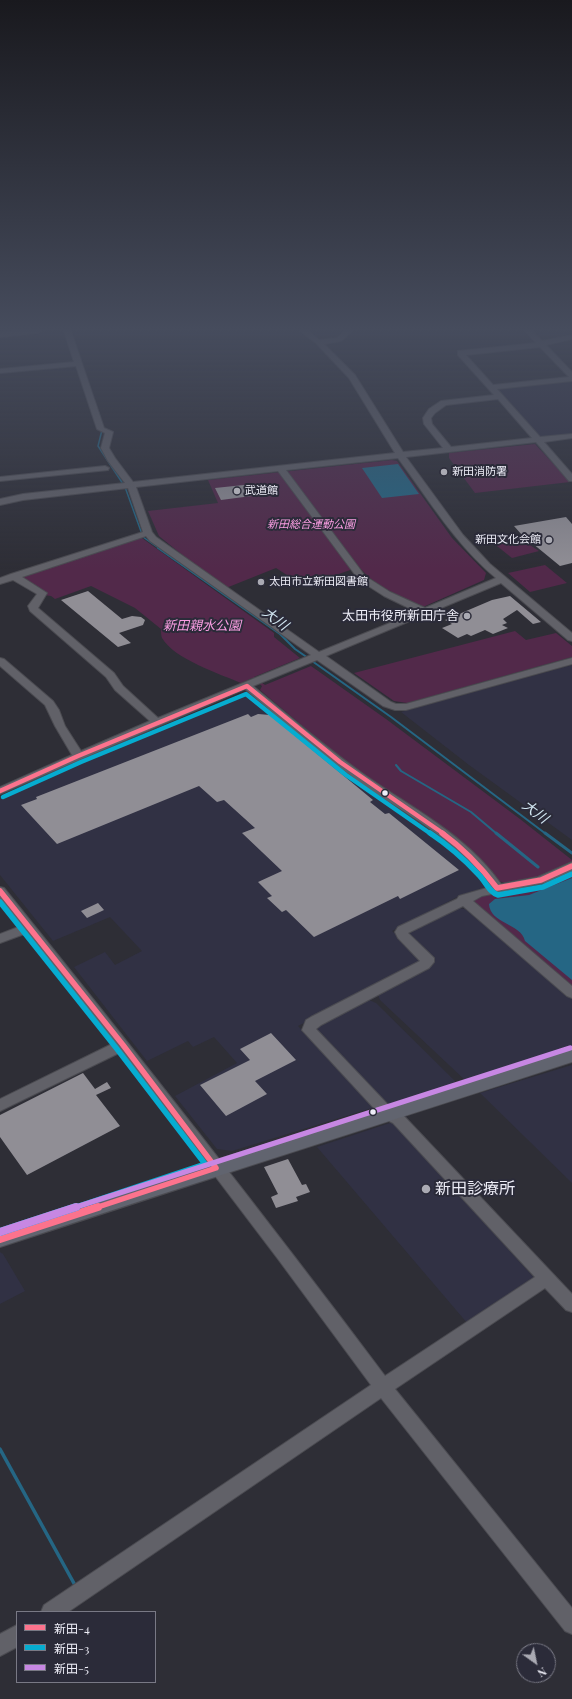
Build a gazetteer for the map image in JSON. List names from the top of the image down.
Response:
{
  "water": ["大川"],
  "parks": ["新田総合運動公園", "新田親水公園"],
  "places": [
    "新田消防署",
    "武道館",
    "新田文化会館",
    "太田市立新田図書館",
    "太田市役所新田庁舎",
    "新田診療所"
  ],
  "lines": ["transit line 新田-4", "transit line 新田-3", "transit line 新田-5"],
  "legend": ["新田-4", "新田-3", "新田-5"],
  "north": "bottom right"
}
